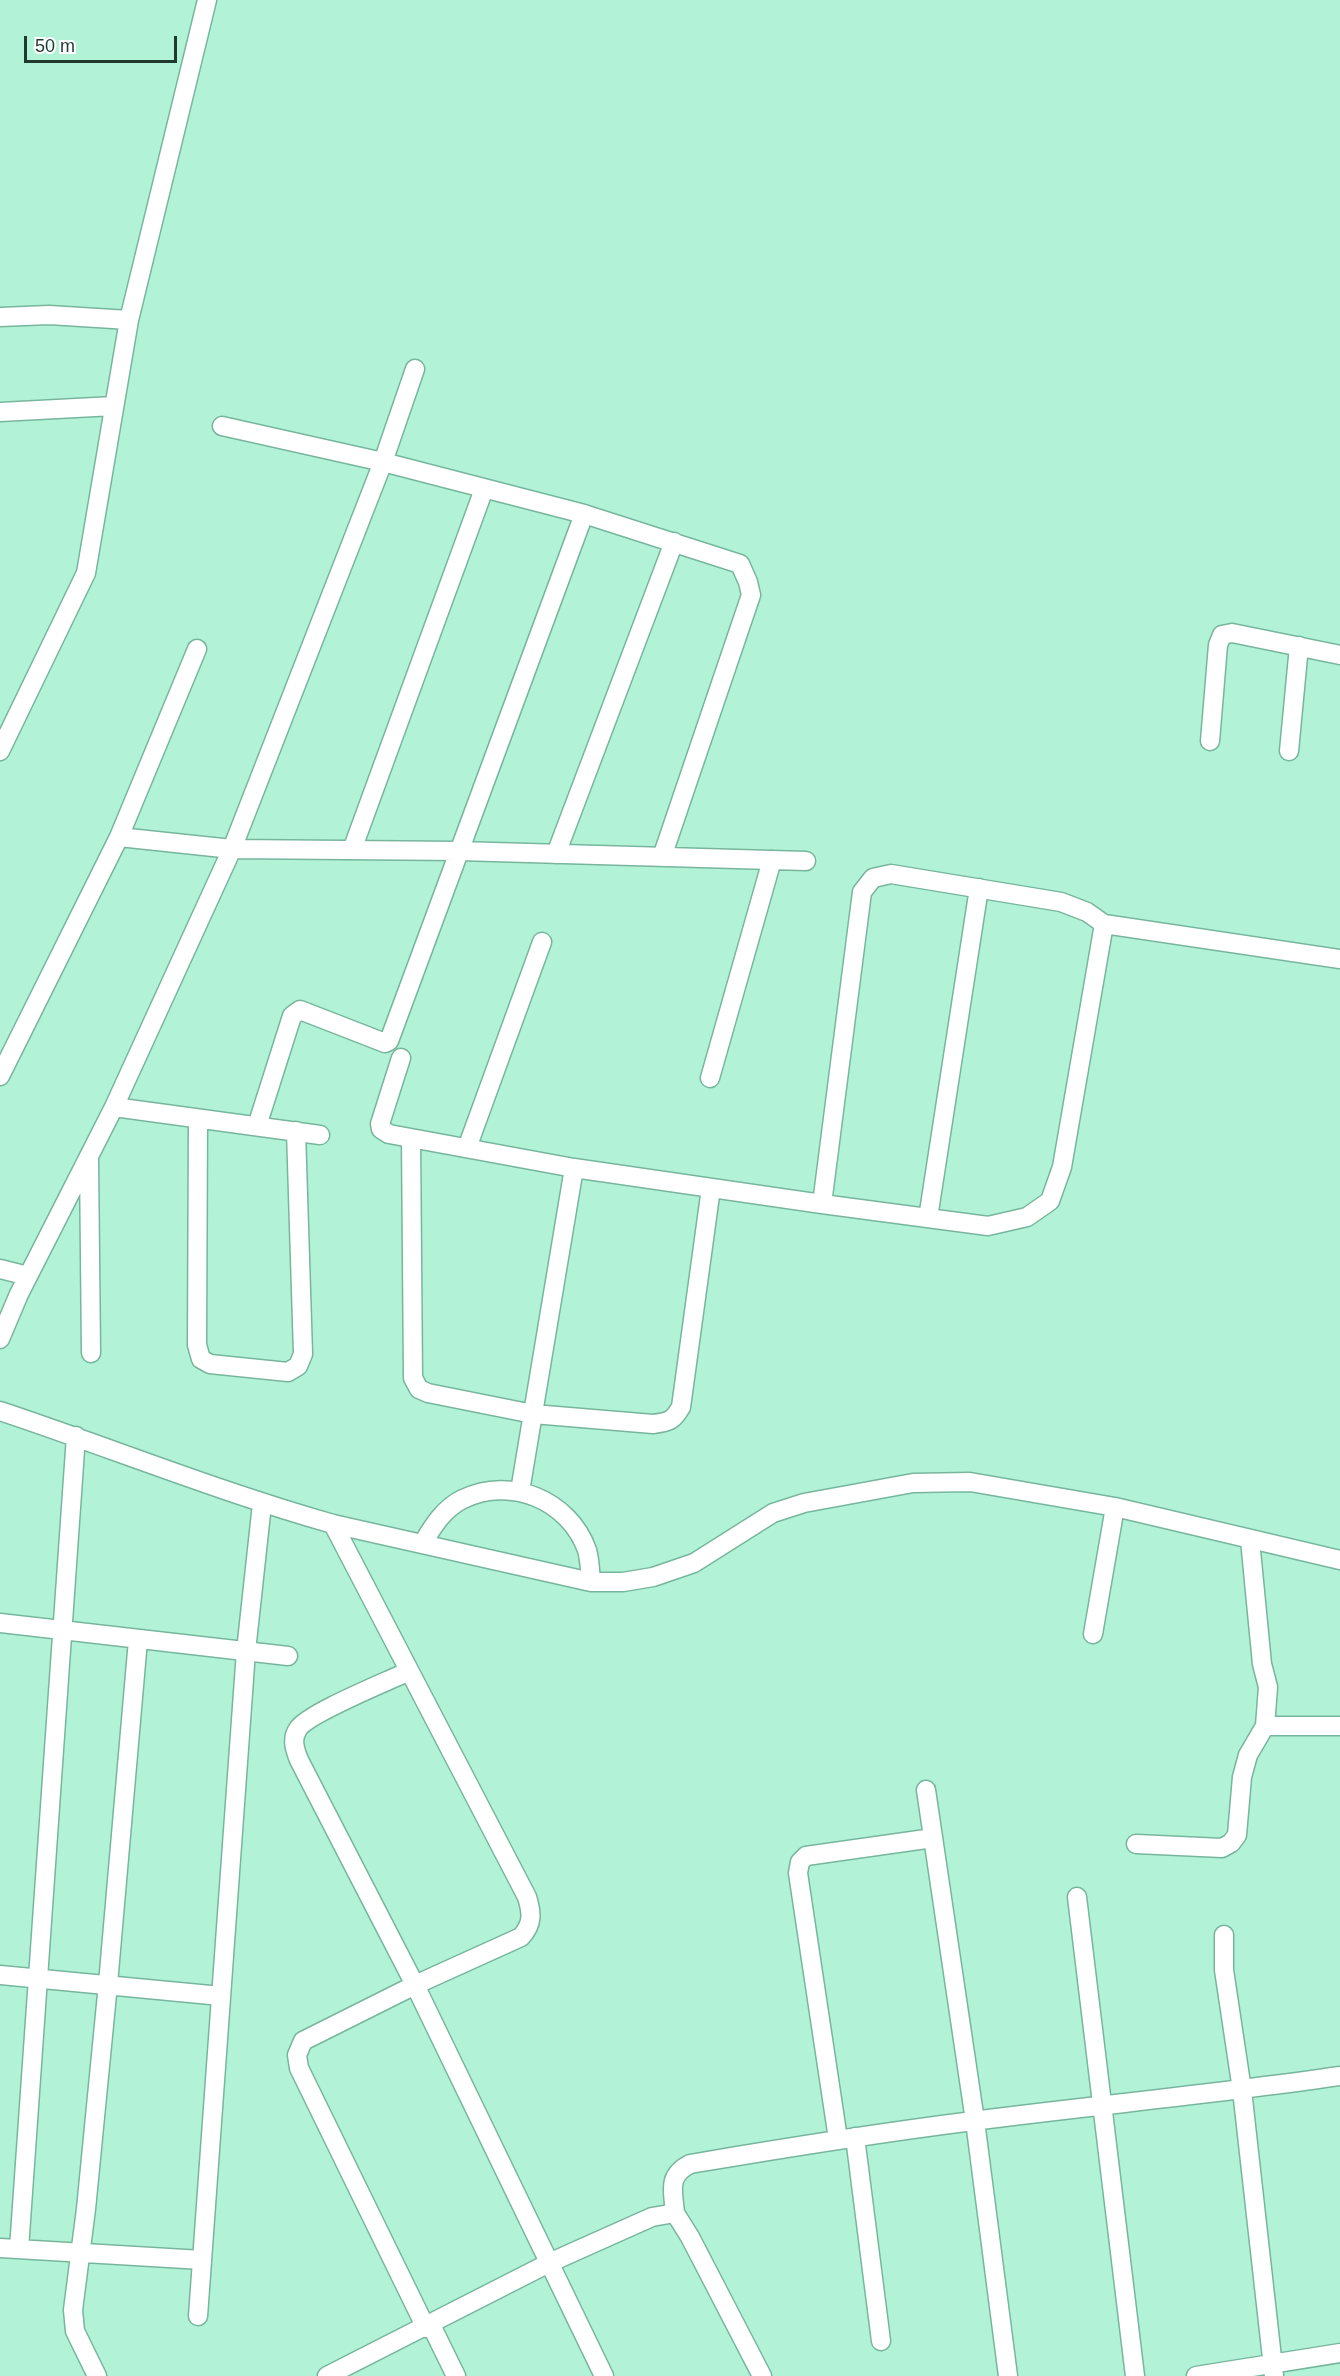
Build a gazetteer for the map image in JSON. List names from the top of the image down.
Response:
{
  "scale_bar": "50 m"
}
